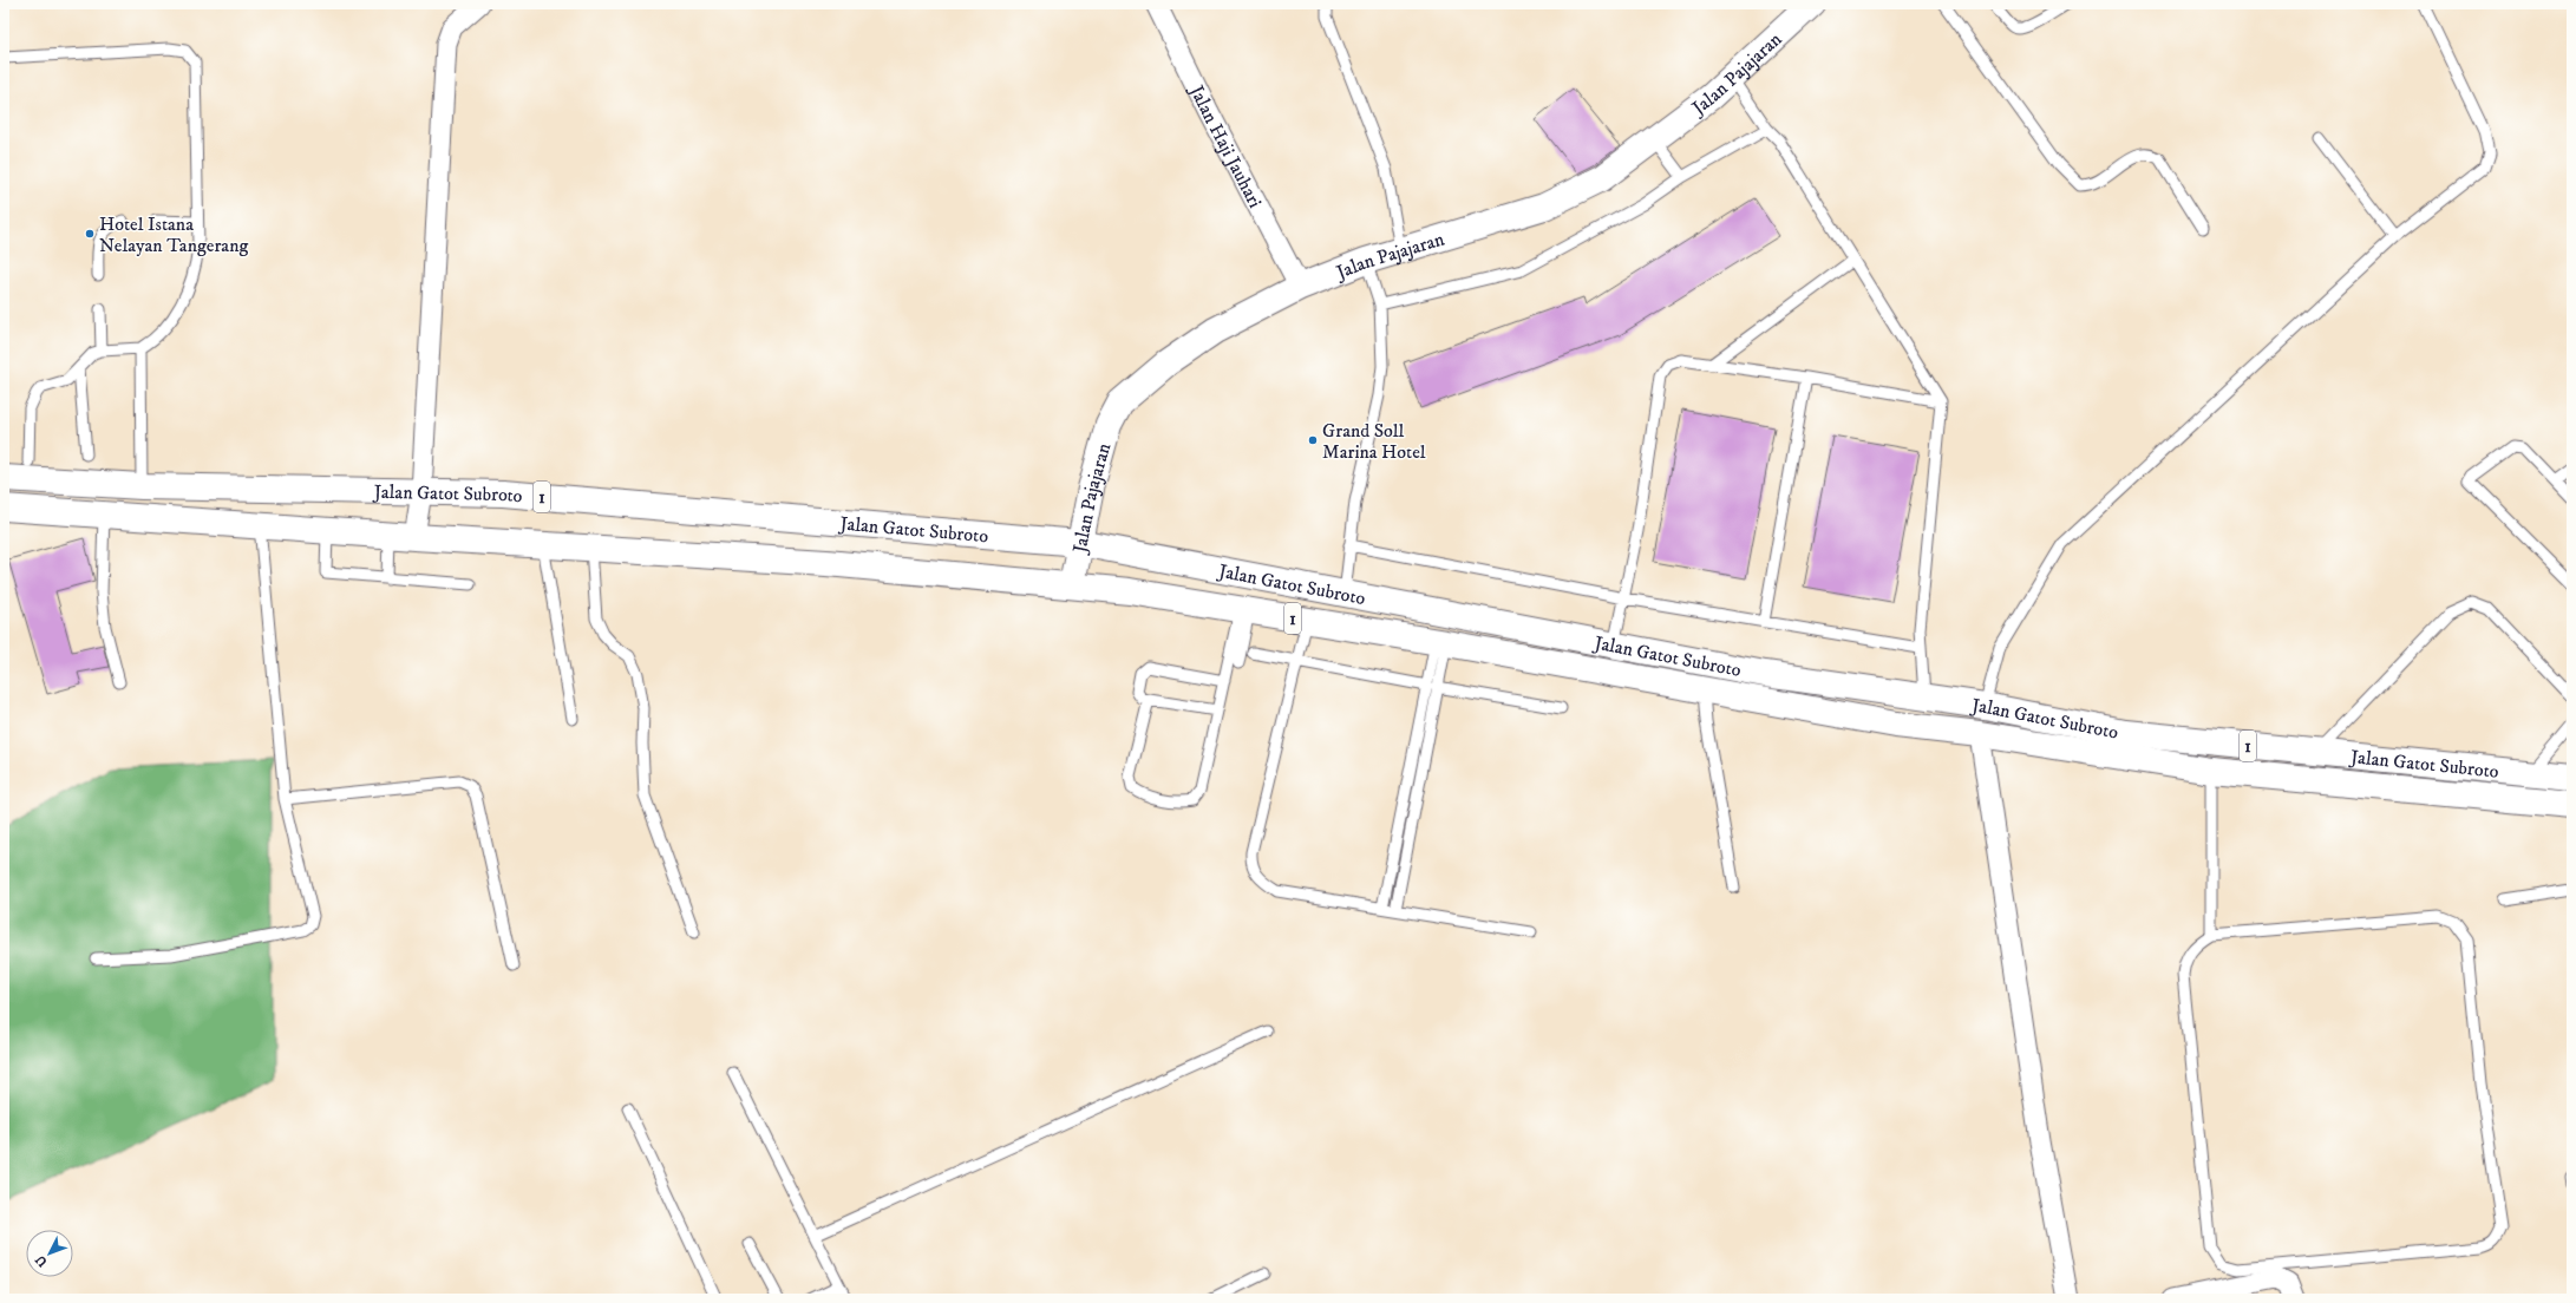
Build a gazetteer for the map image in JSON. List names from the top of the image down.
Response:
{
  "streets": {
    "main road": ["Jalan Pajajaran", "Jalan Gatot Subroto", "1"],
    "street": ["Jalan Haji Jauhari"]
  },
  "crossings": [
    ["Jalan Pajajaran", "Jalan Haji Jauhari"],
    ["Jalan Pajajaran", "Jalan Gatot Subroto"]
  ],
  "places": ["Hotel Istana Nelayan Tangerang", "Grand Soll Marina Hotel"],
  "north": "bottom left"
}
